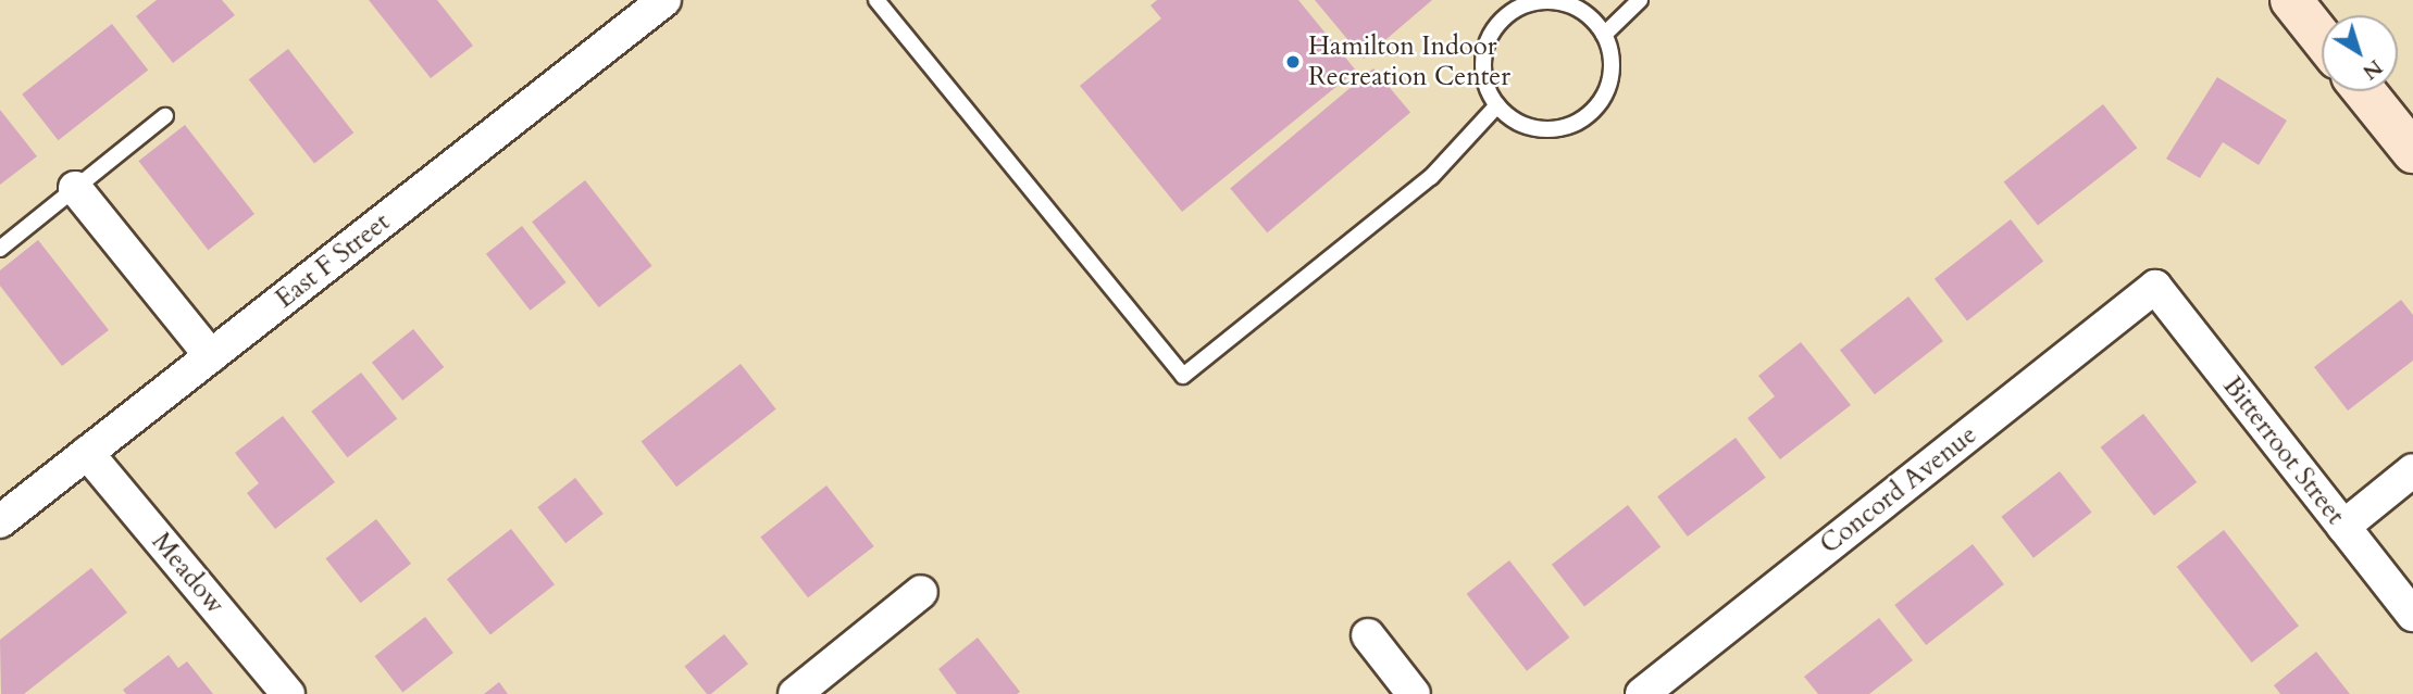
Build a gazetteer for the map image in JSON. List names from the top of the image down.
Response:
{
  "streets": {
    "street": [
      "East F Street",
      "Bitterroot Street",
      "Concord Avenue",
      "Meadow"
    ]
  },
  "crossings": [
    ["East F Street", "Meadow"],
    ["Bitterroot Street", "Concord Avenue"]
  ],
  "places": ["Hamilton Indoor Recreation Center"],
  "north": "bottom right"
}
